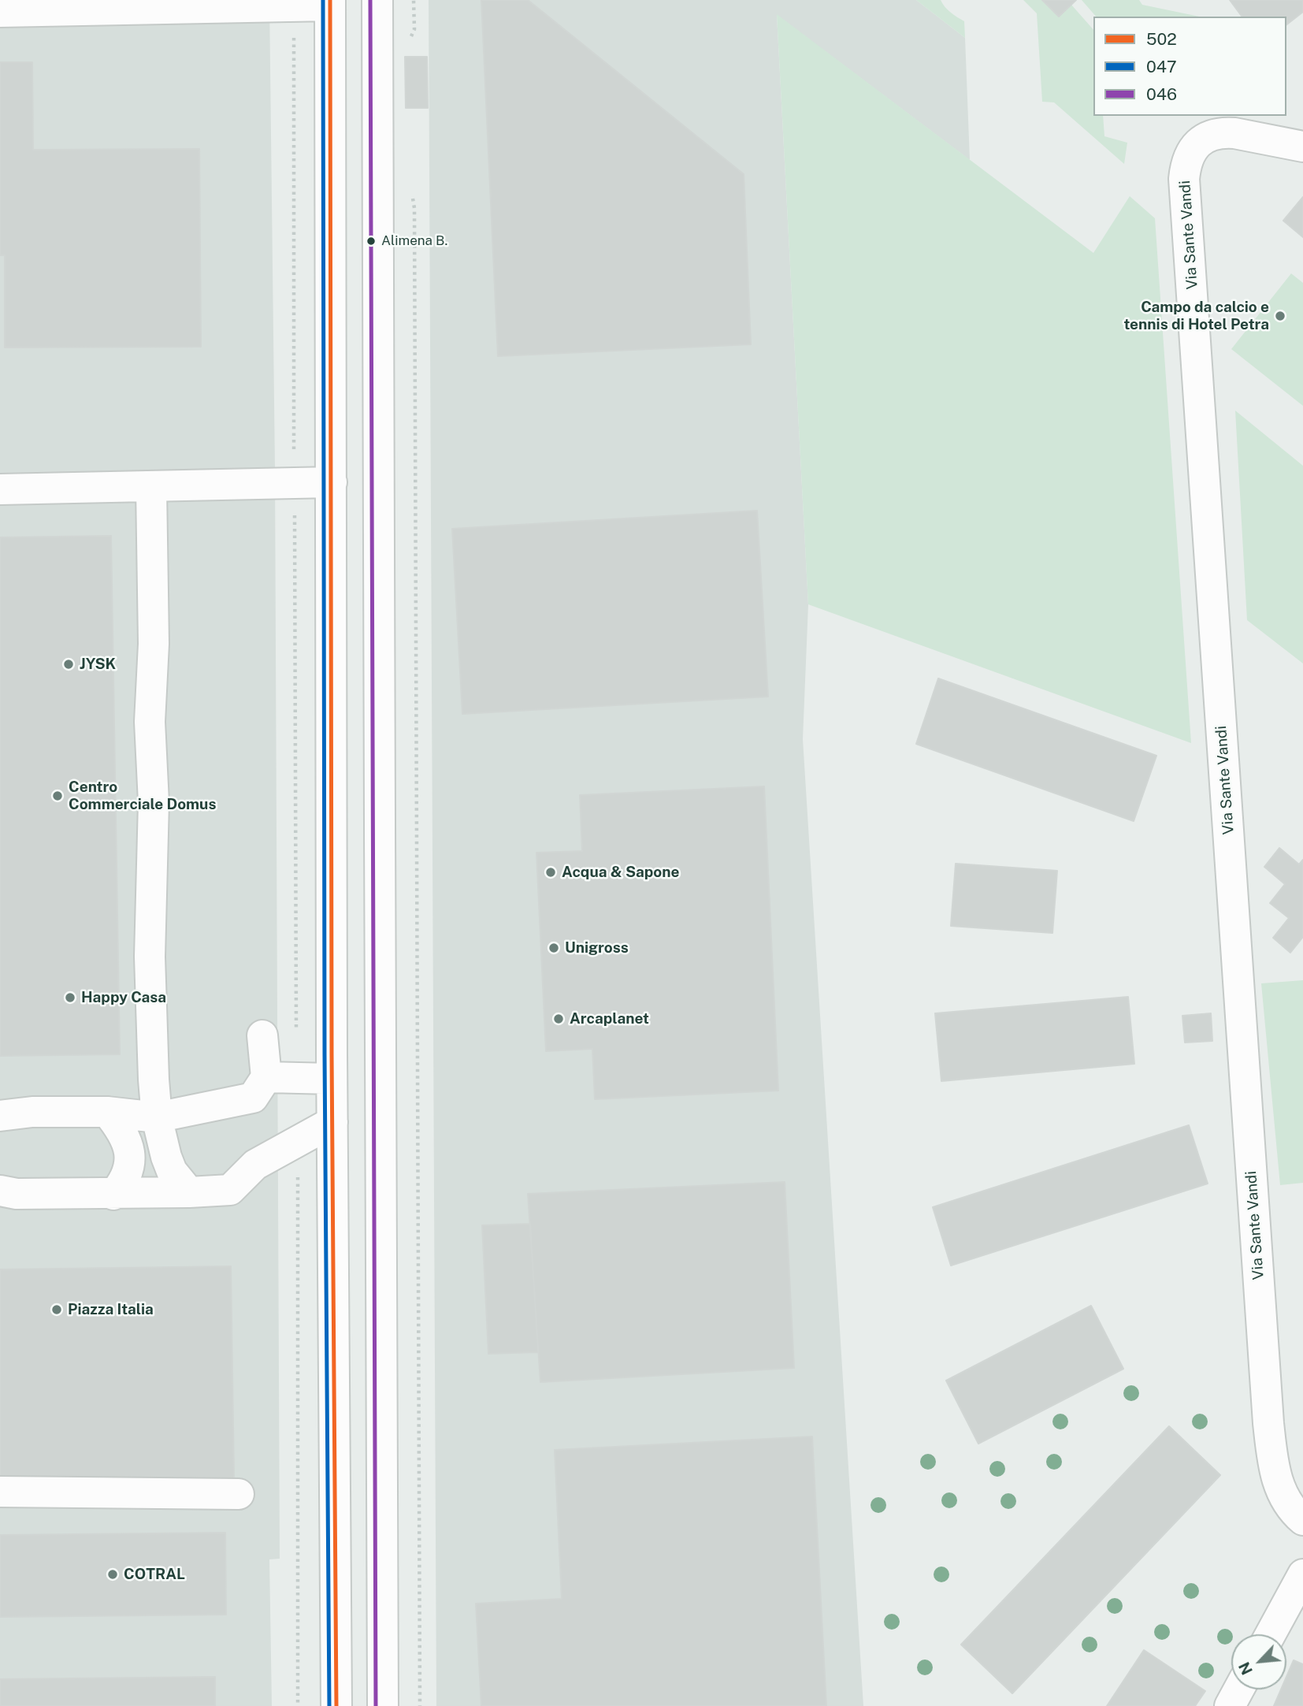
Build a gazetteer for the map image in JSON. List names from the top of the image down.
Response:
{
  "streets": {
    "street": ["Via Sante Vandi"]
  },
  "places": [
    "Alimena B.",
    "Campo da calcio e tennis di Hotel Petra",
    "JYSK",
    "Centro Commerciale Domus",
    "Acqua & Sapone",
    "Unigross",
    "Happy Casa",
    "Arcaplanet",
    "Piazza Italia",
    "COTRAL"
  ],
  "lines": ["transit line 502", "transit line 047", "transit line 046"],
  "legend": ["502", "047", "046"],
  "north": "bottom left"
}
